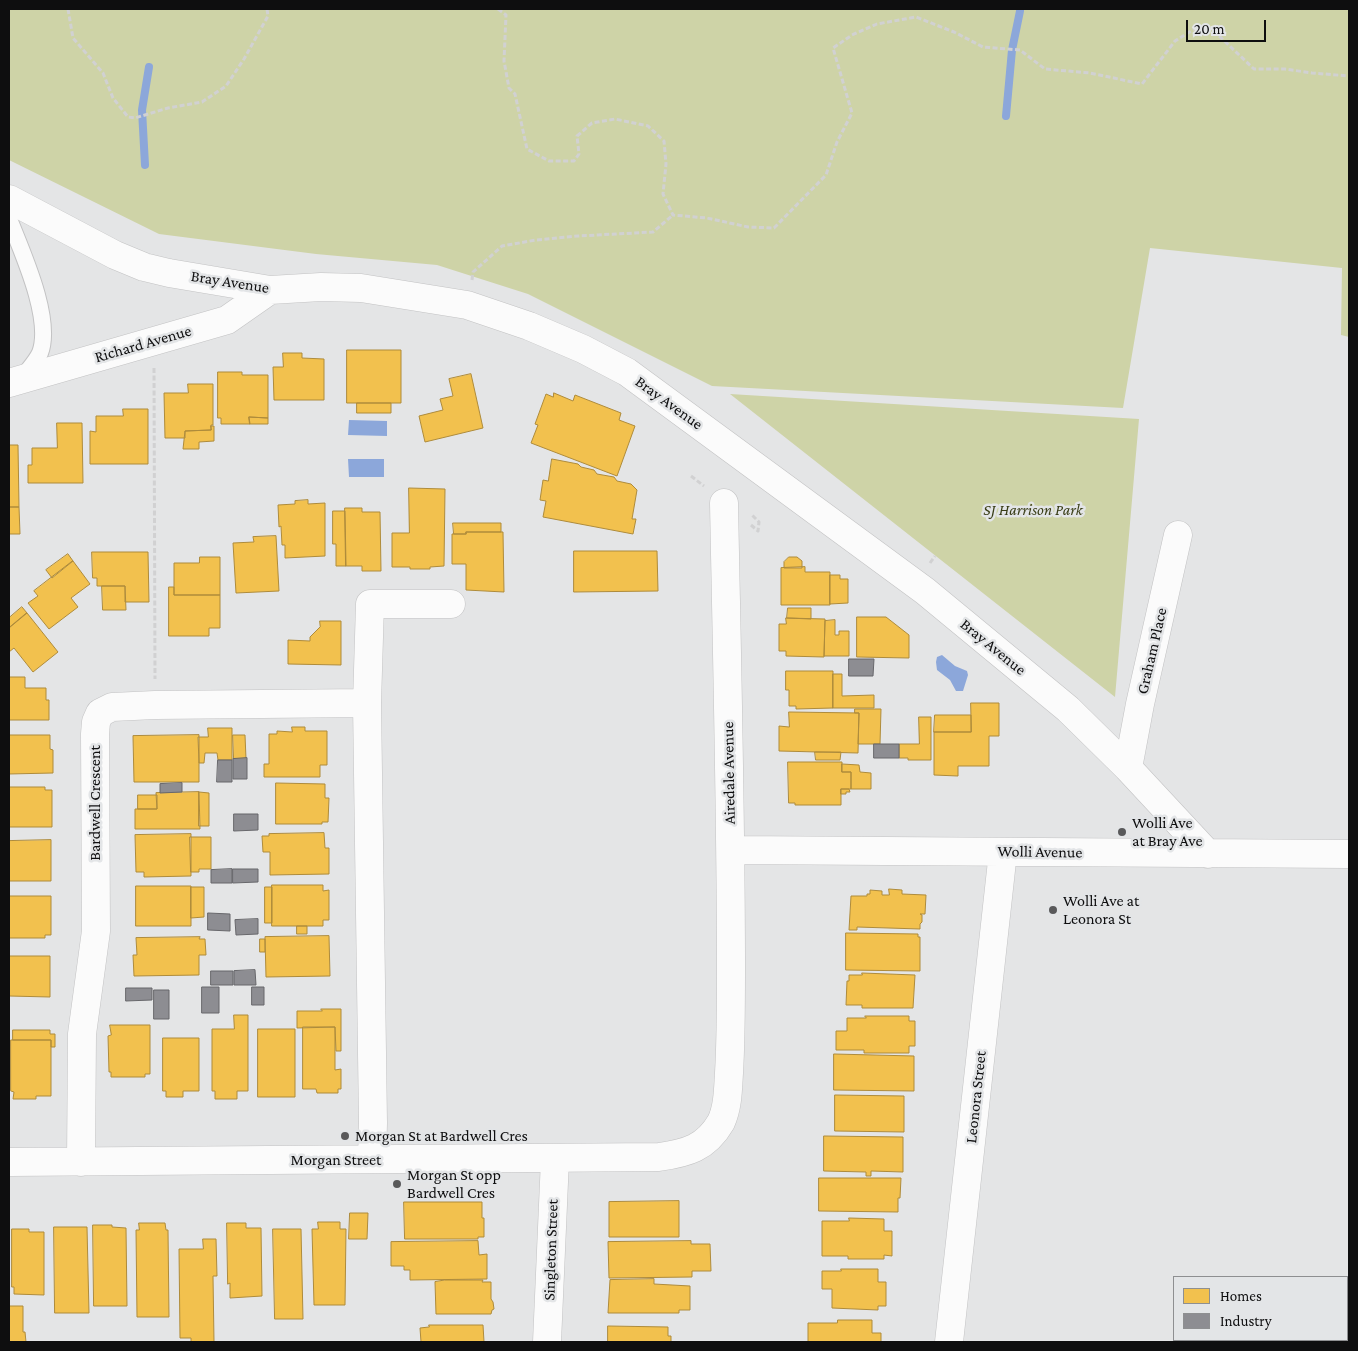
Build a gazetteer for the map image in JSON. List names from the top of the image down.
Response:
{
  "streets": {
    "street": [
      "Bray Avenue",
      "Richard Avenue",
      "Graham Place",
      "Airedale Avenue",
      "Bardwell Crescent",
      "Wolli Avenue",
      "Leonora Street",
      "Morgan Street",
      "Singleton Street"
    ]
  },
  "crossings": [
    ["Bray Avenue", "Richard Avenue"],
    ["Bray Avenue", "Graham Place"],
    ["Bray Avenue", "Wolli Avenue"],
    ["Airedale Avenue", "Wolli Avenue"],
    ["Airedale Avenue", "Morgan Street"],
    ["Bardwell Crescent", "Morgan Street"],
    ["Wolli Avenue", "Leonora Street"],
    ["Morgan Street", "Singleton Street"]
  ],
  "parks": ["SJ Harrison Park"],
  "places": [
    "Wolli Ave at Bray Ave",
    "Wolli Ave at Leonora St",
    "Morgan St at Bardwell Cres",
    "Morgan St opp Bardwell Cres"
  ],
  "legend": ["Homes", "Industry"],
  "scale_bar": "20 m"
}
